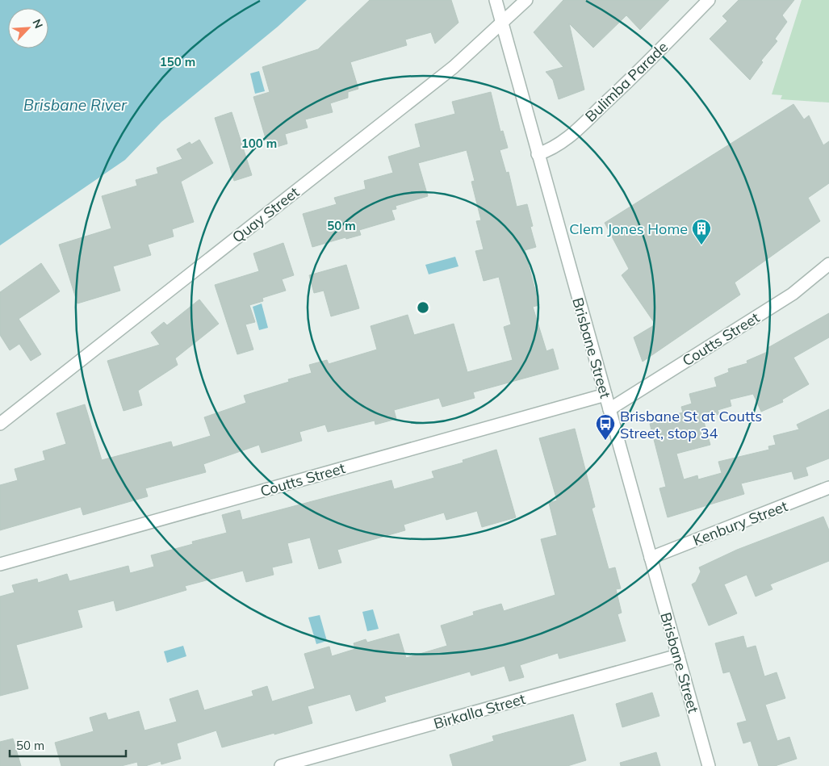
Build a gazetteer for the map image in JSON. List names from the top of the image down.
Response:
{
  "streets": {
    "street": [
      "Bulimba Parade",
      "Quay Street",
      "Coutts Street",
      "Brisbane Street",
      "Kenbury Street",
      "Birkalla Street"
    ]
  },
  "crossings": [
    ["Bulimba Parade", "Brisbane Street"],
    ["Quay Street", "Brisbane Street"],
    ["Coutts Street", "Brisbane Street"],
    ["Brisbane Street", "Kenbury Street"],
    ["Brisbane Street", "Birkalla Street"]
  ],
  "water": ["Brisbane River"],
  "places": {
    "building": ["Clem Jones Home"],
    "bus stop": ["Brisbane St at Coutts Street, stop 34"]
  },
  "scale_bar": "50 m",
  "north": "top right",
  "rings": ["150 m", "100 m", "50 m"]
}
